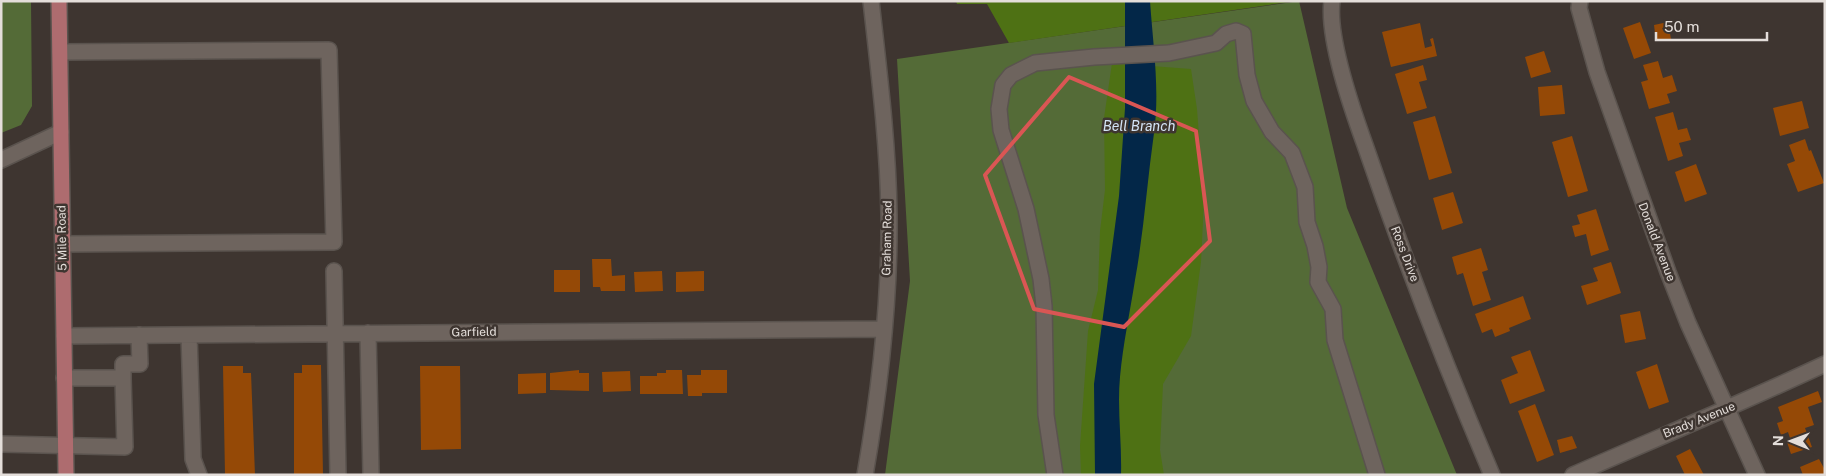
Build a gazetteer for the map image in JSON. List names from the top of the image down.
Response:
{
  "streets": {
    "main road": ["5 Mile Road"],
    "street": [
      "Graham Road",
      "Donald Avenue",
      "Ross Drive",
      "Garfield",
      "Brady Avenue"
    ]
  },
  "crossings": [
    ["5 Mile Road", "Garfield"],
    ["Graham Road", "Garfield"],
    ["Donald Avenue", "Brady Avenue"]
  ],
  "water": ["Bell Branch"],
  "scale_bar": "50 m",
  "north": "left"
}
